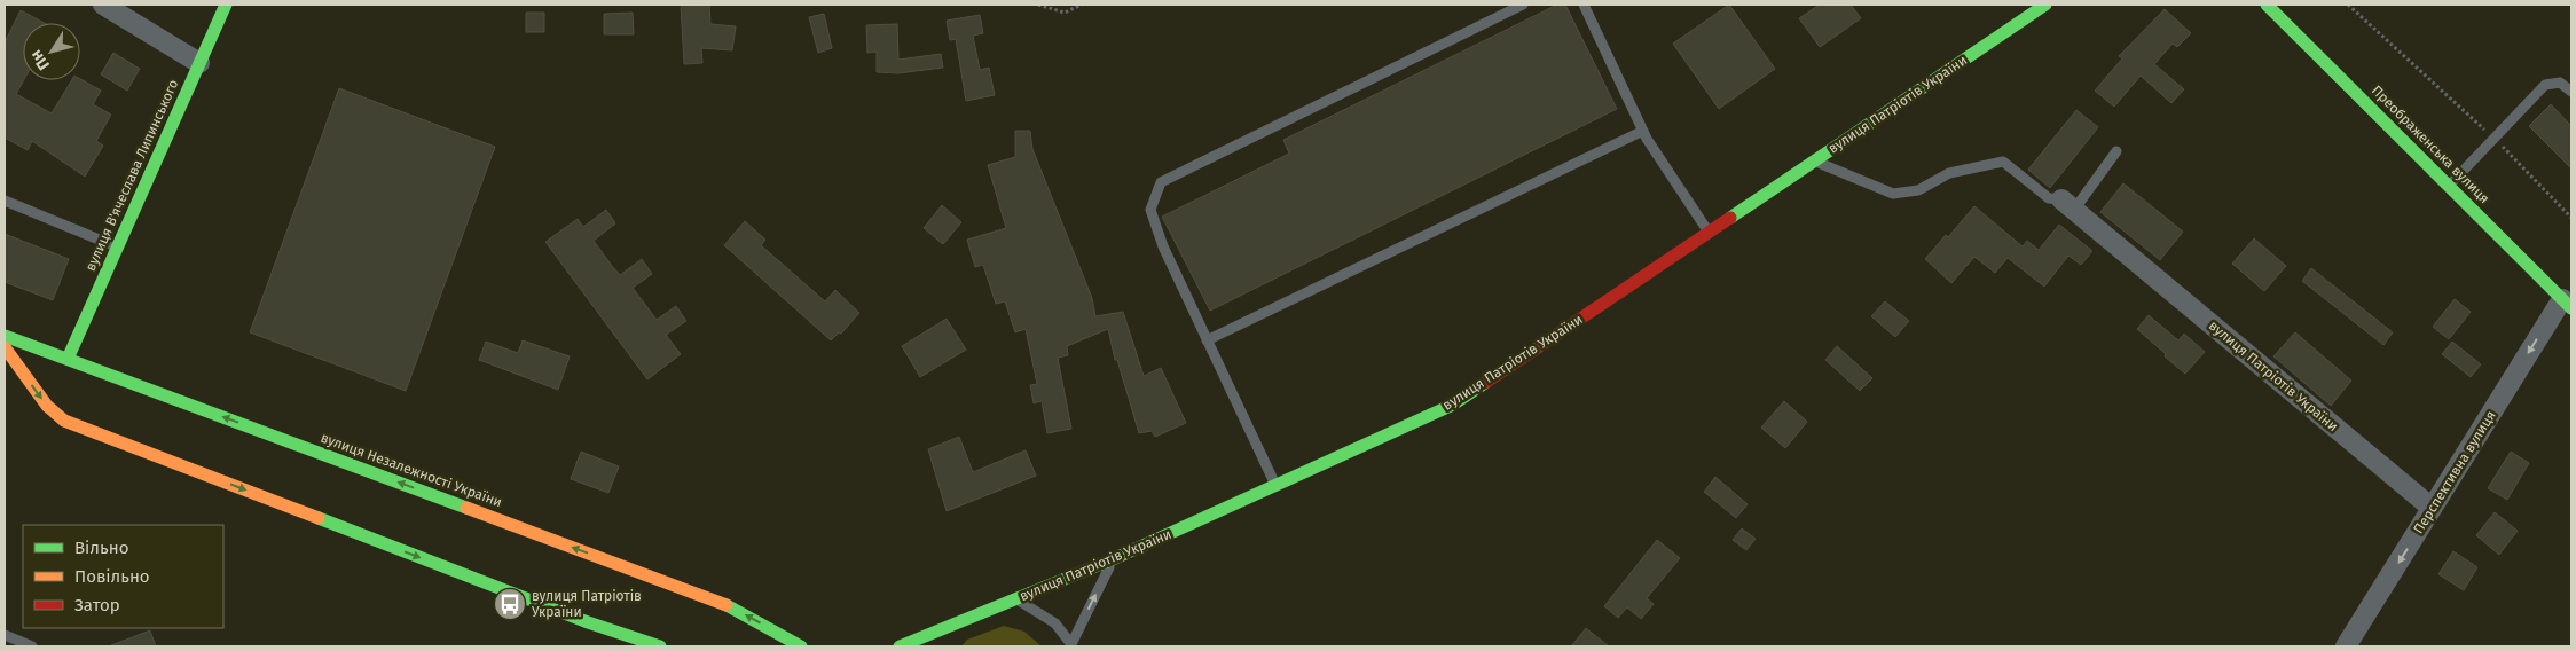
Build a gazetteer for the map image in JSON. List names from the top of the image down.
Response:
{
  "streets": {
    "street": [
      "вулиця Патріотів України",
      "Преображенська вулиця",
      "вулиця В'ячеслава Липинського",
      "вулиця Незалежності України",
      "Перспективна вулиця"
    ]
  },
  "crossings": [
    ["вулиця Патріотів України", "Перспективна вулиця"],
    ["Преображенська вулиця", "Перспективна вулиця"],
    ["вулиця В'ячеслава Липинського", "вулиця Незалежності України"]
  ],
  "one_way": ["Перспективна вулиця"],
  "places": {
    "bus stop": ["вулиця Патріотів України"]
  },
  "legend": ["Вільно", "Повільно", "Затор"],
  "north": "bottom left"
}
